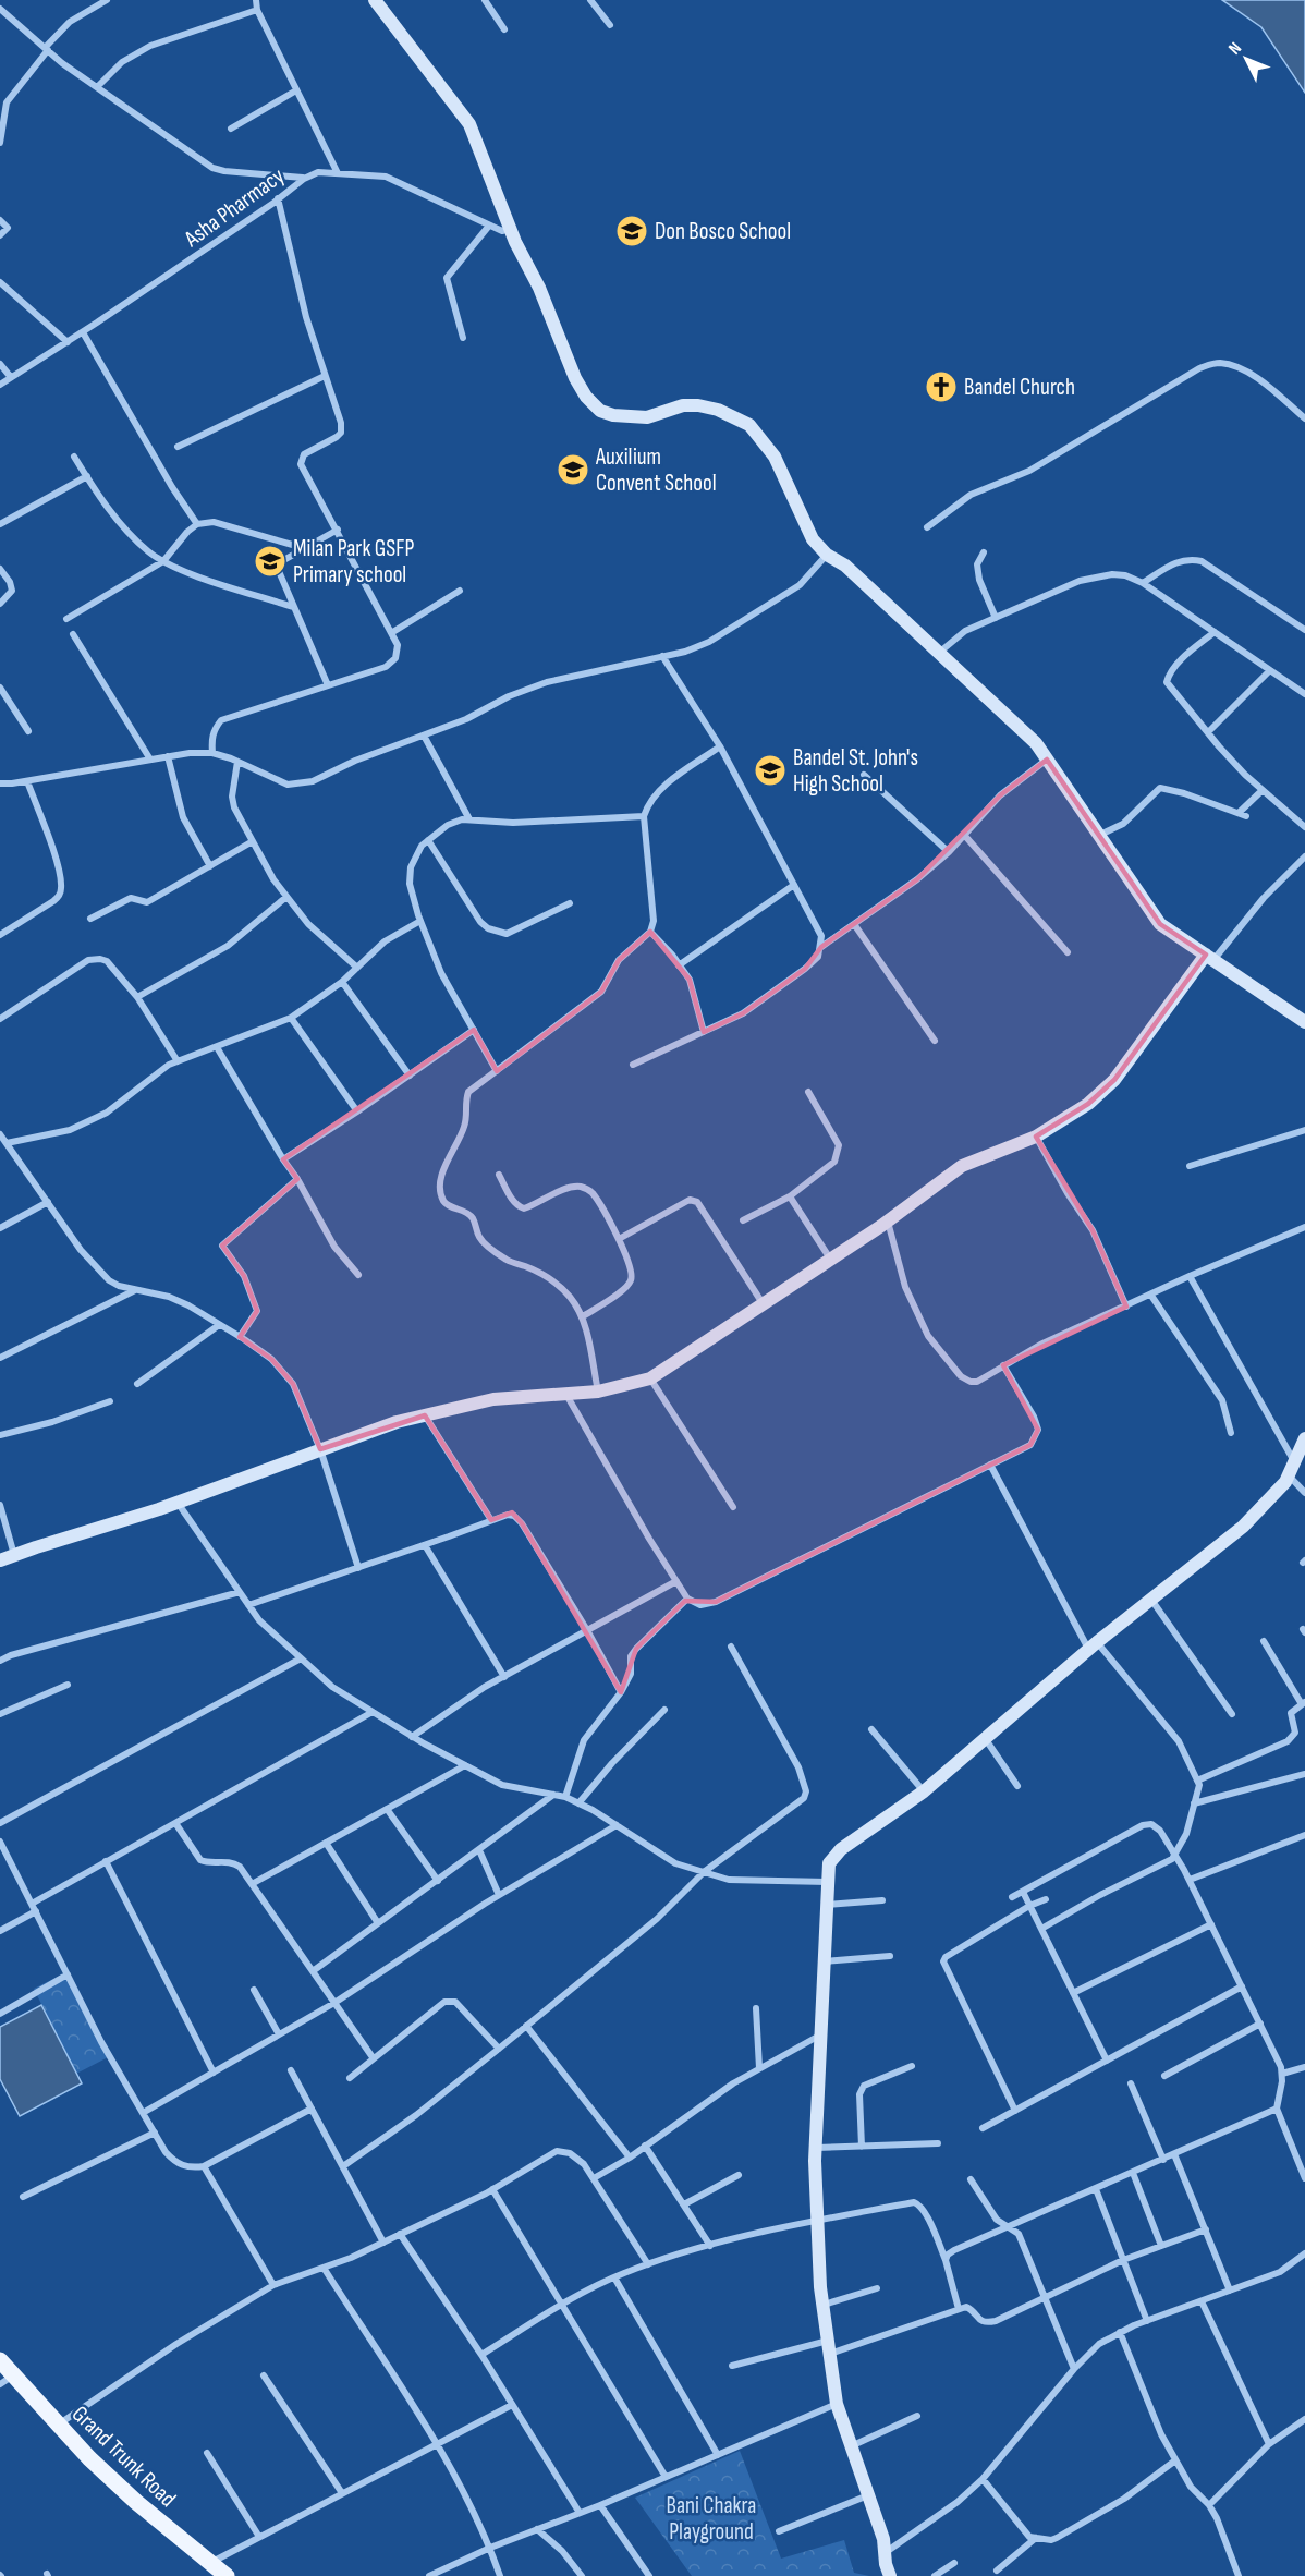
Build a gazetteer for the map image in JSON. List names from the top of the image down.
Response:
{
  "streets": {
    "main road": ["Grand Trunk Road"],
    "street": ["Asha Pharmacy"]
  },
  "parks": ["Bani Chakra Playground"],
  "places": {
    "school or university": [
      "Don Bosco School",
      "Auxilium Convent School",
      "Milan Park GSFP Primary school",
      "Bandel St. John's High School"
    ],
    "church": ["Bandel Church"]
  },
  "north": "top left"
}
